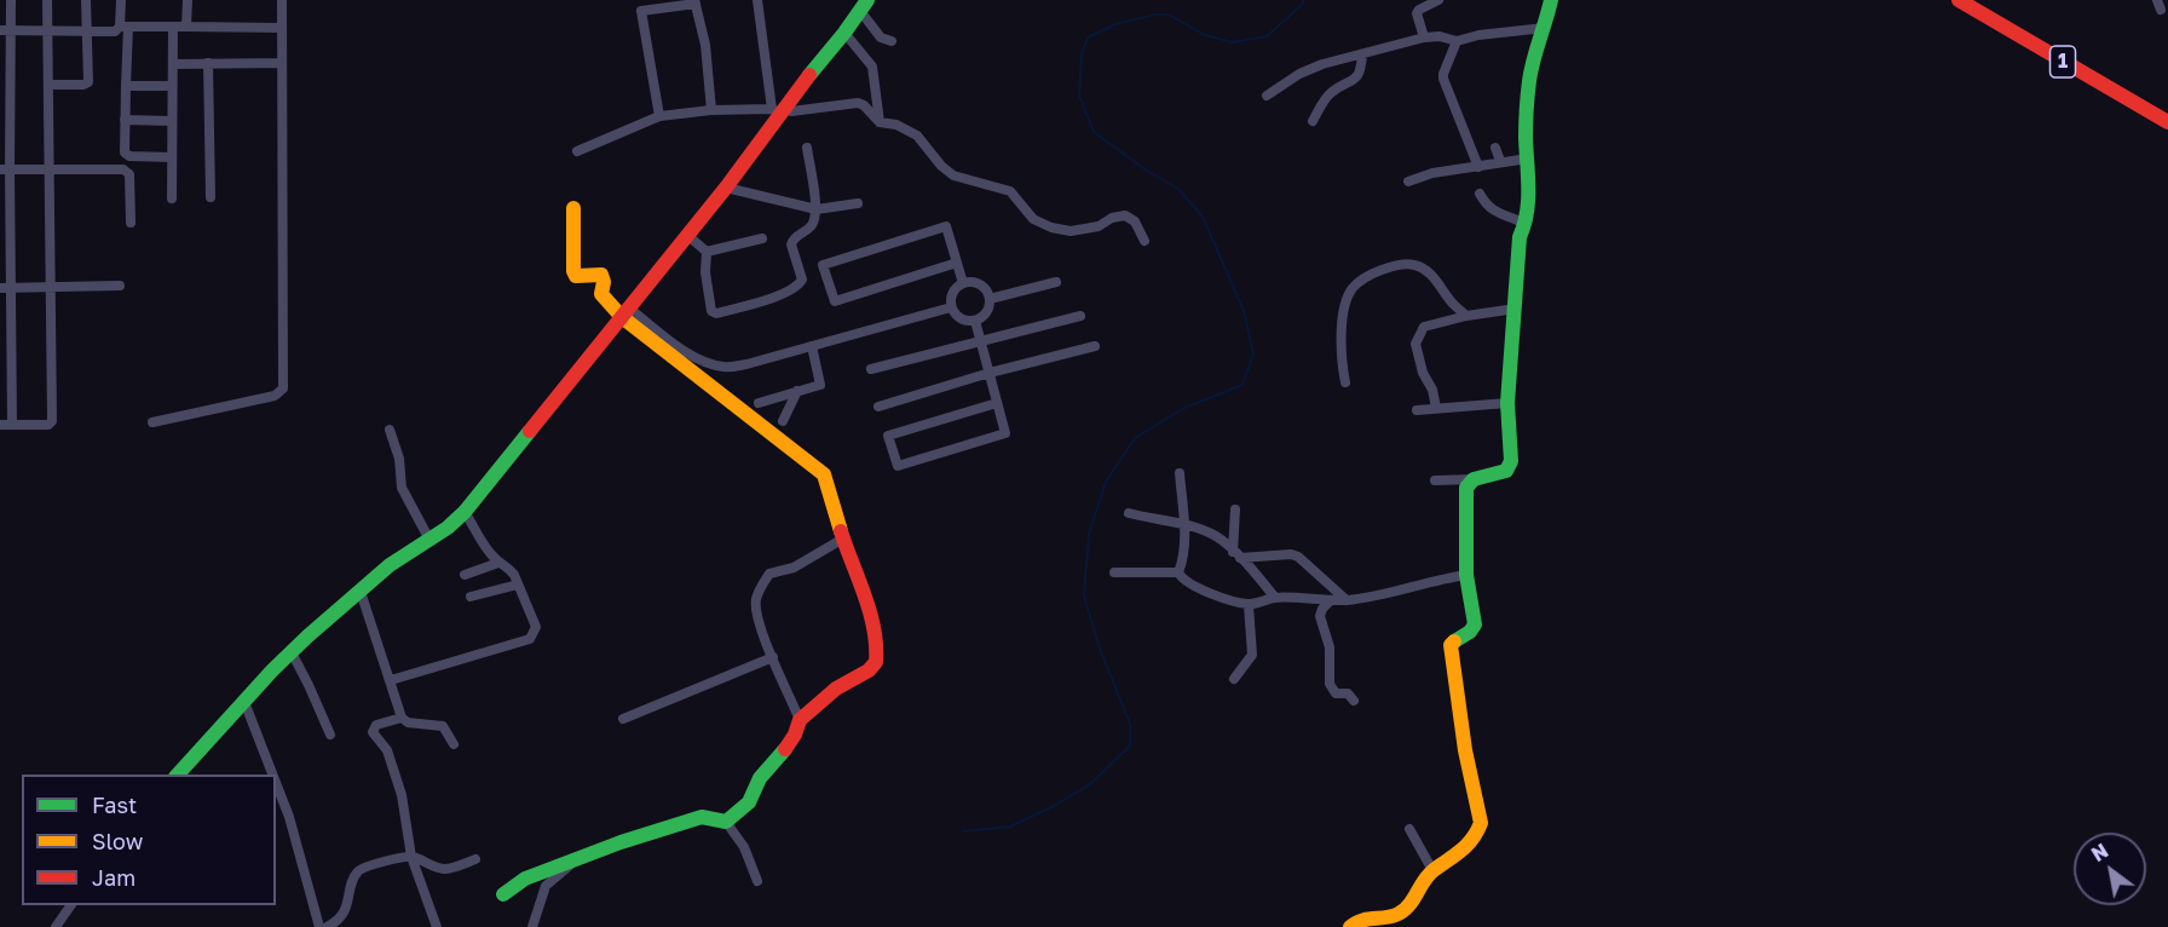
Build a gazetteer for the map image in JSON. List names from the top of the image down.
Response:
{
  "streets": {
    "main road": ["1"]
  },
  "legend": ["Fast", "Slow", "Jam"],
  "north": "top left"
}
